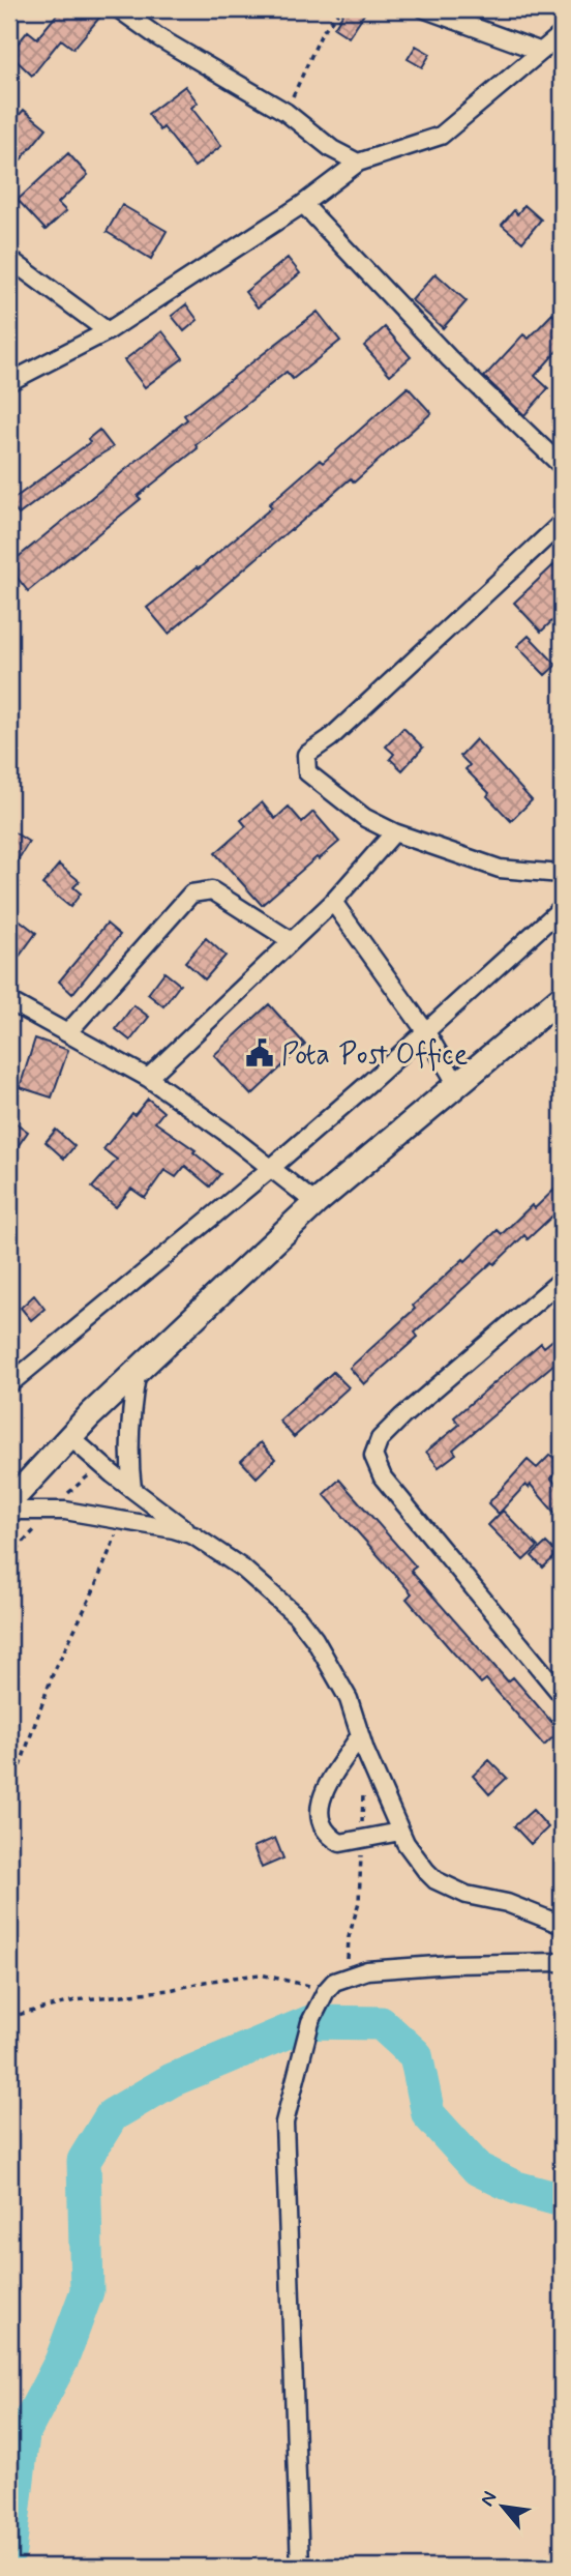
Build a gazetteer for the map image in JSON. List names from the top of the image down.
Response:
{
  "places": {
    "public building": ["Pota Post Office"]
  },
  "north": "top left"
}
